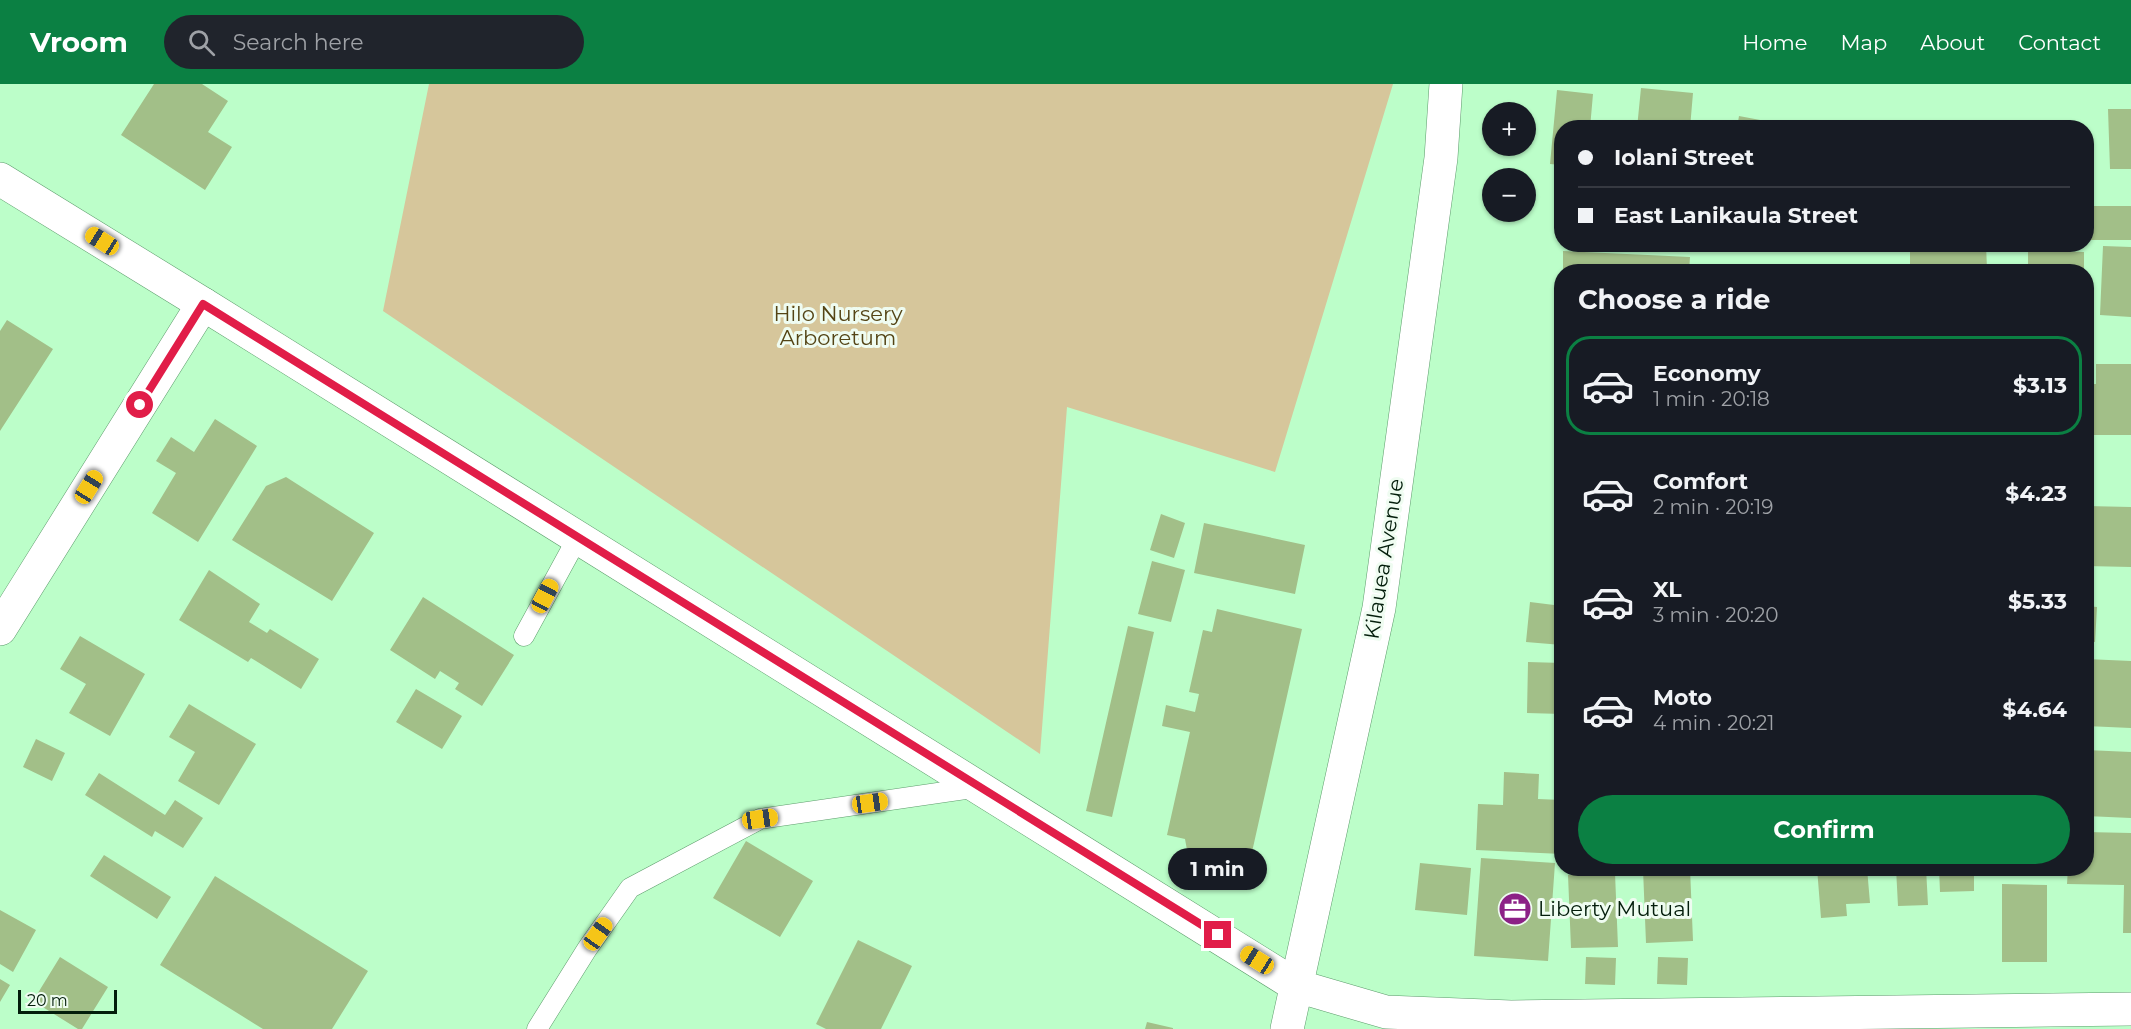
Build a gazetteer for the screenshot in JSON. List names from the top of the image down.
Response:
{
  "streets": {
    "street": ["Kilauea Avenue"]
  },
  "parks": ["Hilo Nursery Arboretum"],
  "places": {
    "office": ["Liberty Mutual"]
  },
  "scale_bar": "20 m",
  "page": {
    "header": "Vroom",
    "search": "Search here",
    "nav": [
      "Home",
      "Map",
      "About",
      "Contact"
    ],
    "map_buttons": ["+", "−"],
    "banner": ["Iolani Street", "East Lanikaula Street"],
    "heading": "Choose a ride",
    "list": [
      {
        "name": "Economy",
        "note": "1 min · 20:18",
        "value": "$3.13"
      },
      {
        "name": "Comfort",
        "note": "2 min · 20:19",
        "value": "$4.23"
      },
      {
        "name": "XL",
        "note": "3 min · 20:20",
        "value": "$5.33"
      },
      {
        "name": "Moto",
        "note": "4 min · 20:21",
        "value": "$4.64"
      }
    ],
    "buttons": "Confirm",
    "bubble": "1 min",
    "scale": "20 m"
  }
}
